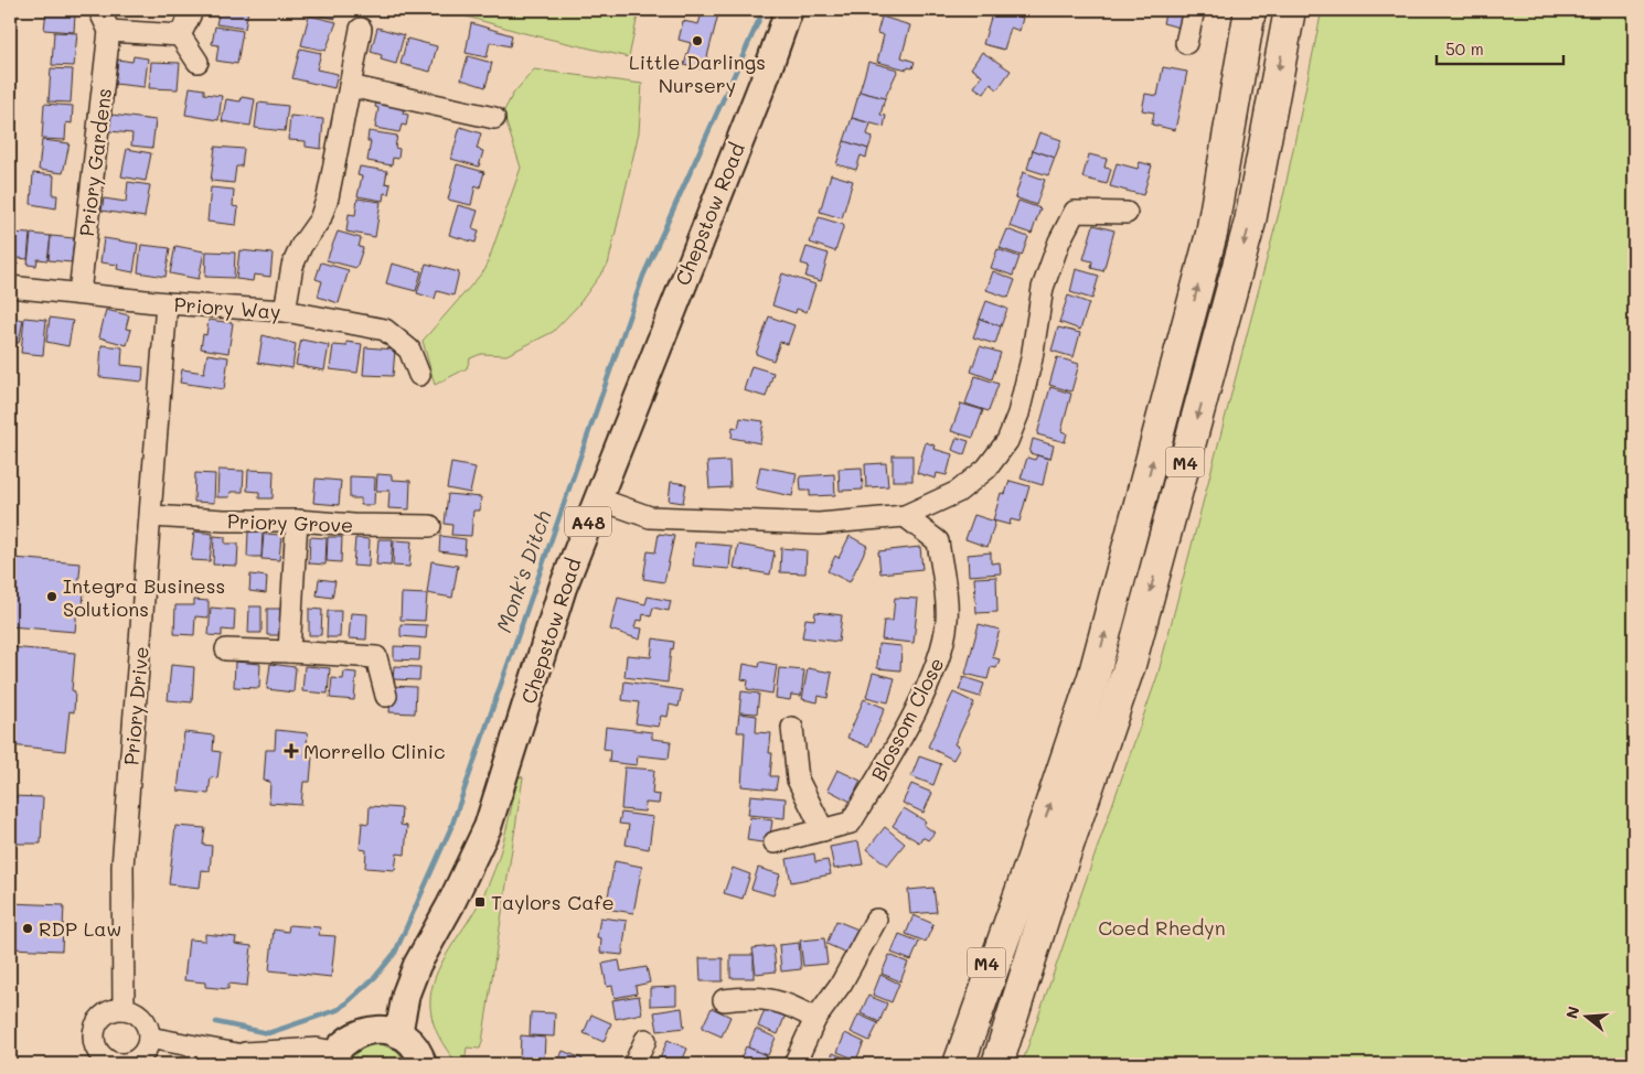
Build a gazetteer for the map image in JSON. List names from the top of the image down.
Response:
{
  "streets": {
    "highway": ["M4"],
    "main road": ["Chepstow Road", "A48"],
    "street": [
      "Priory Gardens",
      "Priory Way",
      "Priory Grove",
      "Priory Drive",
      "Blossom Close"
    ]
  },
  "crossings": [
    ["Priory Gardens", "Priory Way"],
    ["Priory Way", "Priory Drive"],
    ["Priory Grove", "Priory Drive"]
  ],
  "water": ["Monk's Ditch"],
  "parks": ["Coed Rhedyn"],
  "places": {
    "other": ["Little Darlings Nursery", "Integra Business Solutions", "RDP Law"],
    "health": ["Morrello Clinic"],
    "transit": ["Taylors Cafe"]
  },
  "scale_bar": "50 m",
  "north": "left"
}
